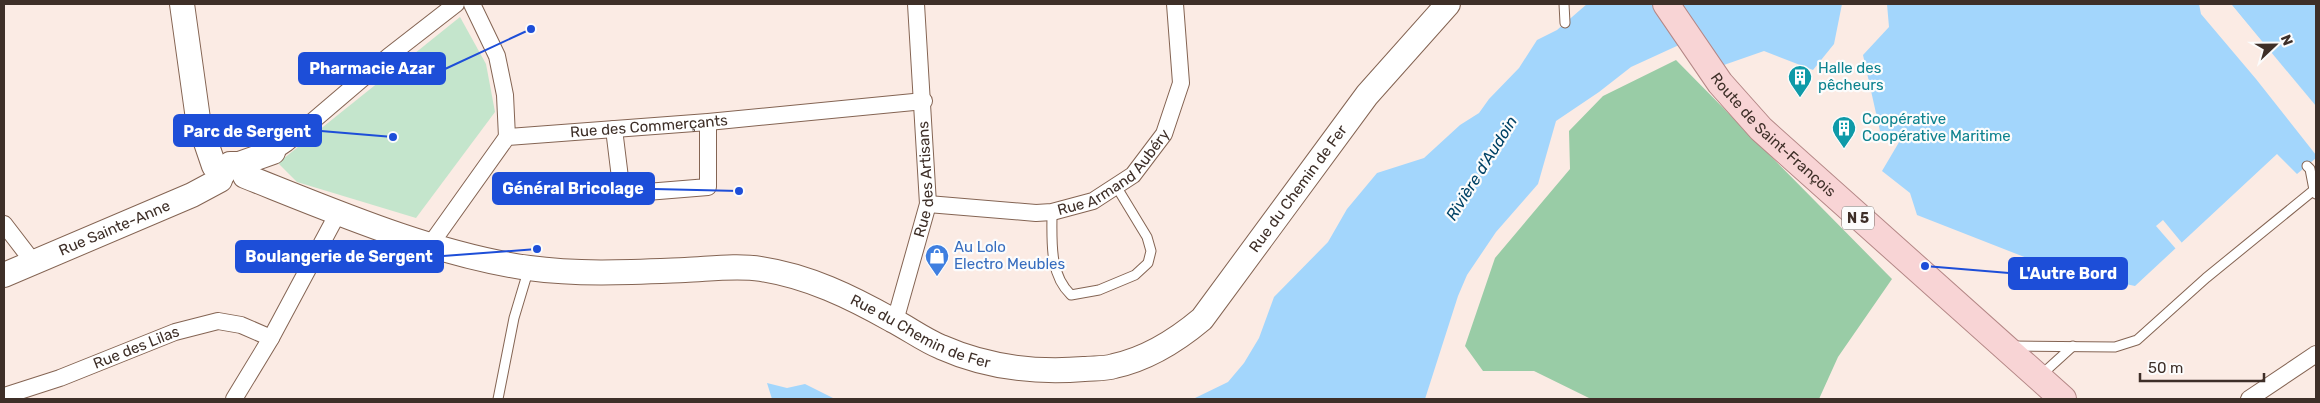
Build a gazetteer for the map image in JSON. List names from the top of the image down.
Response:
{
  "streets": {
    "main road": [
      "Route de Saint-François",
      "Rue du Chemin de Fer",
      "N 5",
      "Rue Sainte-Anne"
    ],
    "street": [
      "Rue des Commerçants",
      "Rue Armand Aubéry",
      "Rue des Artisans",
      "Rue des Lilas"
    ]
  },
  "crossings": [
    ["Rue des Commerçants", "Rue des Artisans"],
    ["Rue Armand Aubéry", "Rue des Artisans"],
    ["Rue des Artisans", "Rue du Chemin de Fer"],
    ["Rue du Chemin de Fer", "Rue Sainte-Anne"]
  ],
  "water": ["Rivière d'Audoin"],
  "places": {
    "other": [
      "Pharmacie Azar",
      "Parc de Sergent",
      "Général Bricolage",
      "Boulangerie de Sergent",
      "L'Autre Bord"
    ],
    "building": ["Halle des pêcheurs", "Coopérative Coopérative Maritime"],
    "shop": ["Au Lolo Electro Meubles"]
  },
  "scale_bar": "50 m",
  "north": "right"
}
